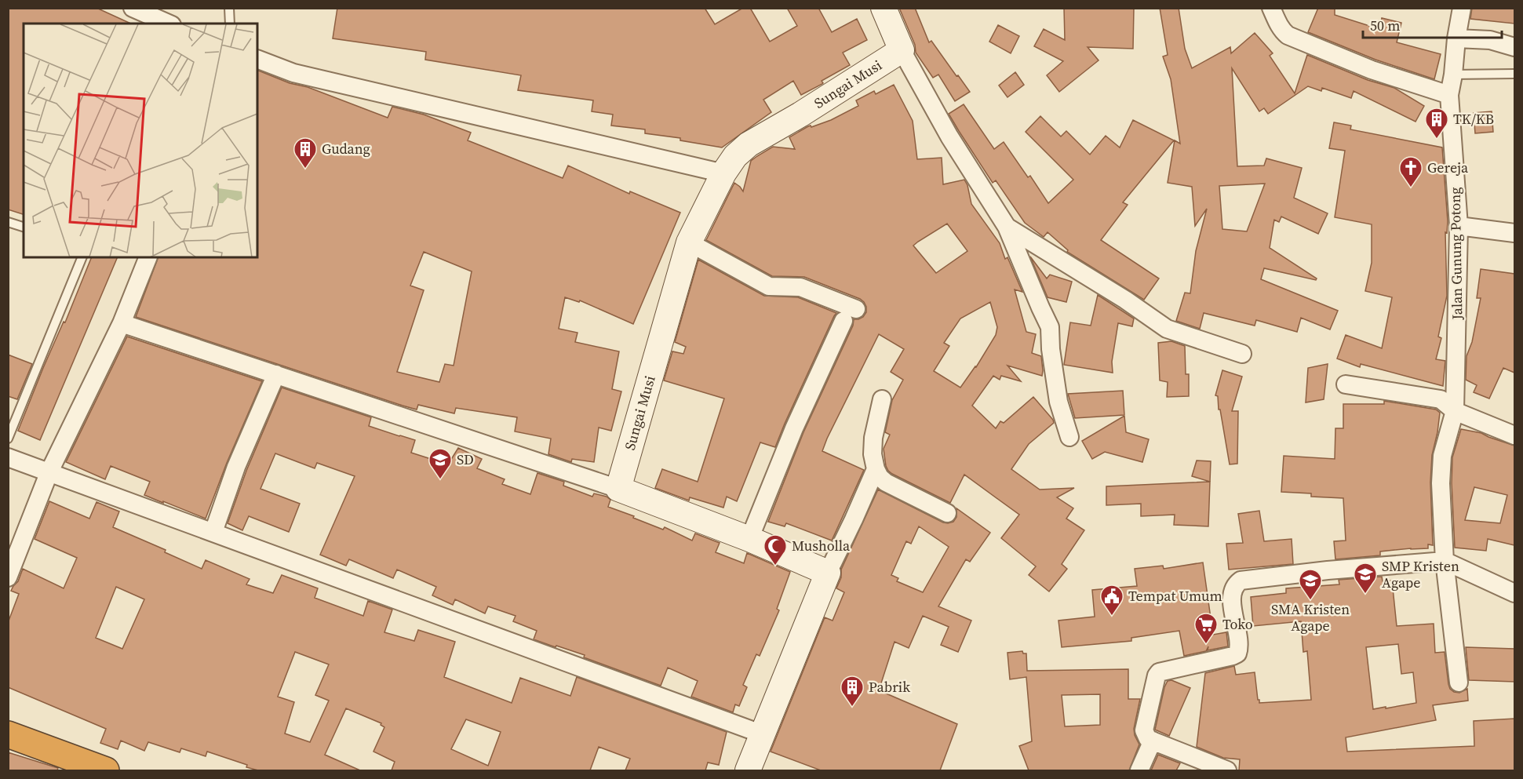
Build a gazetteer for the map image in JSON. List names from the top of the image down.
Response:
{
  "streets": {
    "street": ["Sungai Musi", "Jalan Gunung Potong"]
  },
  "places": {
    "building": ["TK/KB", "Gudang", "Pabrik"],
    "church": ["Gereja"],
    "school or university": ["SD", "SMP Kristen Agape", "SMA Kristen Agape"],
    "mosque": ["Musholla"],
    "public building": ["Tempat Umum"],
    "supermarket": ["Toko"]
  },
  "scale_bar": "50 m"
}
